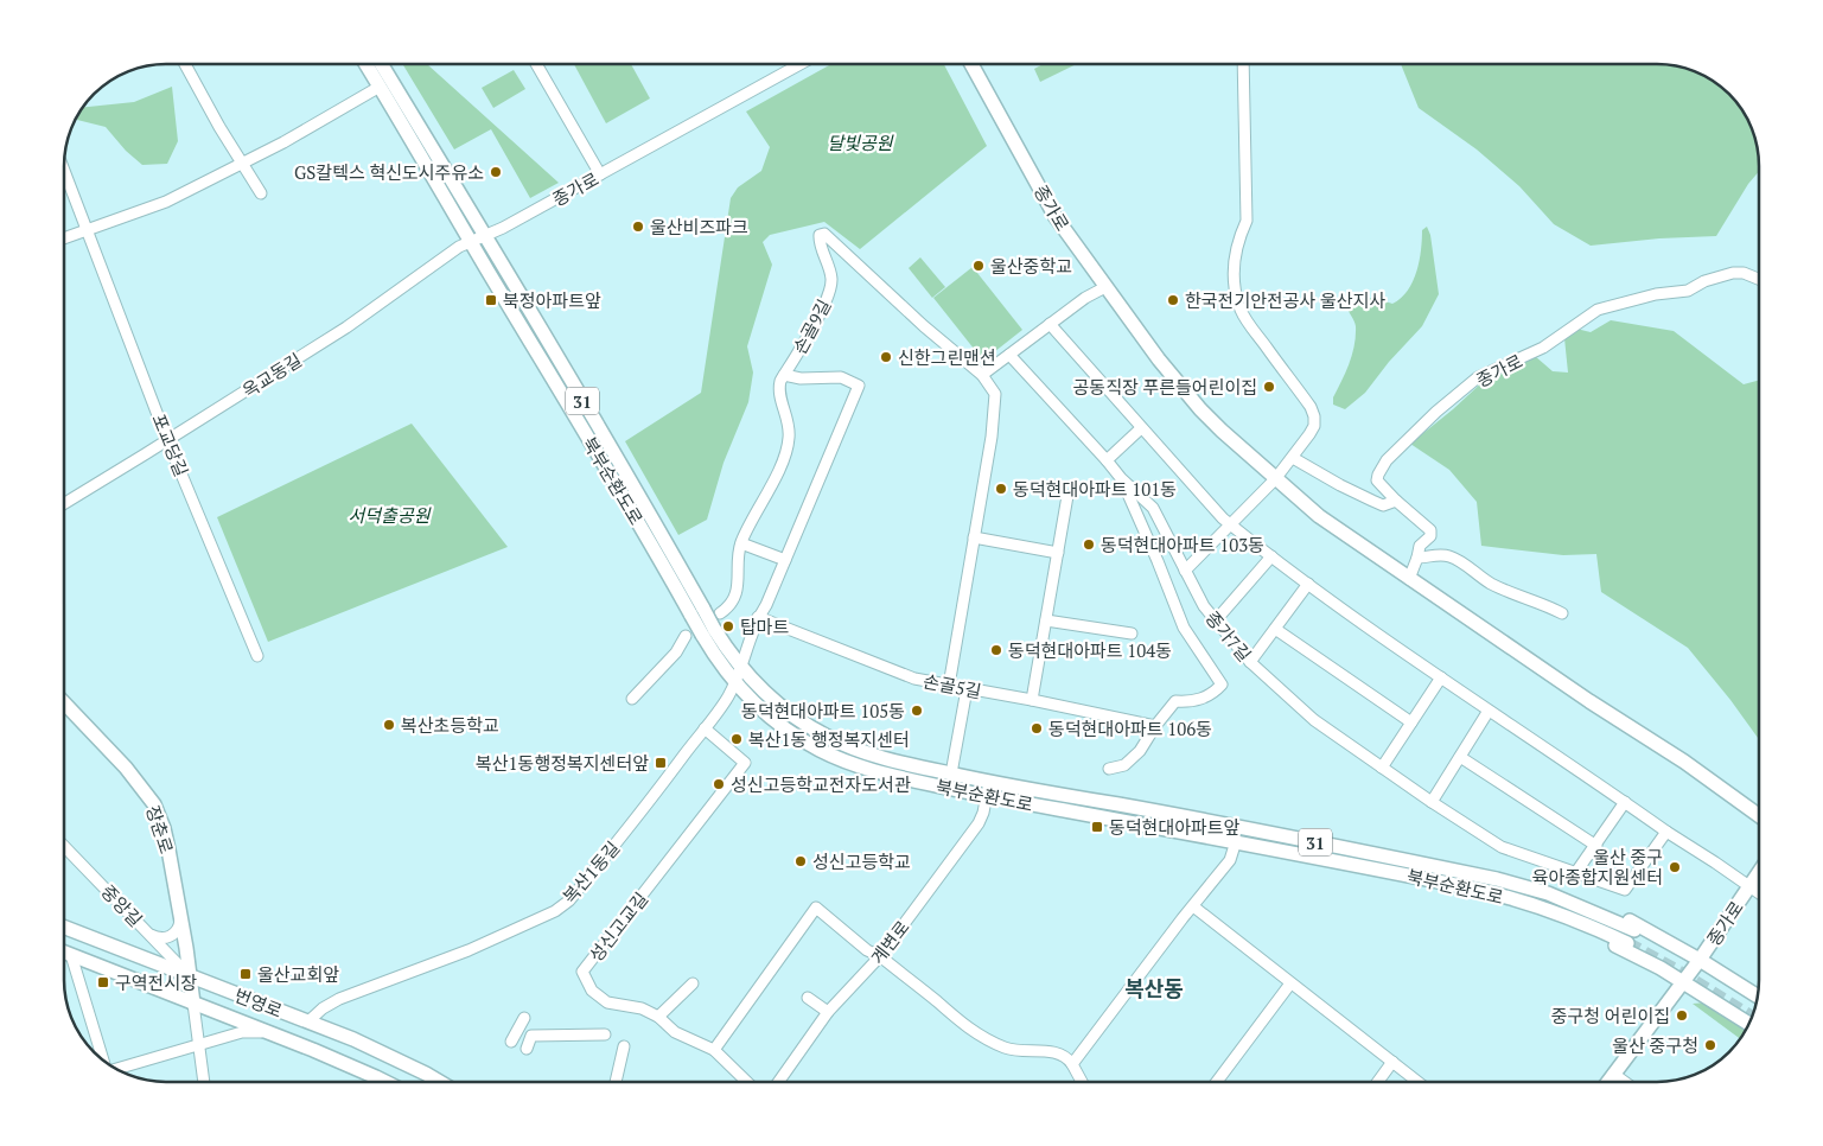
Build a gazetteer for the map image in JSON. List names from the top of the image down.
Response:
{
  "streets": {
    "main road": [
      "종가로",
      "31",
      "북부순환도로",
      "장춘로",
      "번영로"
    ],
    "street": [
      "손골9길",
      "옥교동길",
      "포교당길",
      "종가7길",
      "손골5길",
      "복산1동길",
      "중앙길",
      "성신고교길",
      "계변로"
    ]
  },
  "crossings": [
    ["종가로", "옥교동길"],
    ["종가로", "북부순환도로"],
    ["손골9길", "복산1동길"],
    ["옥교동길", "포교당길"],
    ["옥교동길", "북부순환도로"],
    ["북부순환도로", "복산1동길"],
    ["북부순환도로", "계변로"],
    ["손골5길", "복산1동길"],
    ["장춘로", "중앙길"],
    ["장춘로", "번영로"],
    ["복산1동길", "성신고교길"],
    ["복산1동길", "번영로"],
    ["중앙길", "번영로"]
  ],
  "districts": ["복산동"],
  "parks": ["달빛공원", "서덕출공원"],
  "places": {
    "other": [
      "GS칼텍스 혁신도시주유소",
      "울산비즈파크",
      "울산중학교",
      "한국전기안전공사 울산지사",
      "신한그린맨션",
      "공동직장 푸른들어린이집",
      "동덕현대아파트 101동",
      "동덕현대아파트 103동",
      "탑마트",
      "동덕현대아파트 104동",
      "동덕현대아파트 105동",
      "복산초등학교",
      "동덕현대아파트 106동",
      "복산1동 행정복지센터",
      "성신고등학교전자도서관",
      "성신고등학교",
      "울산 중구 육아종합지원센터",
      "중구청 어린이집",
      "울산 중구청"
    ],
    "transit": [
      "북정아파트앞",
      "복산1동행정복지센터앞",
      "동덕현대아파트앞",
      "울산교회앞",
      "구역전시장"
    ]
  }
}
